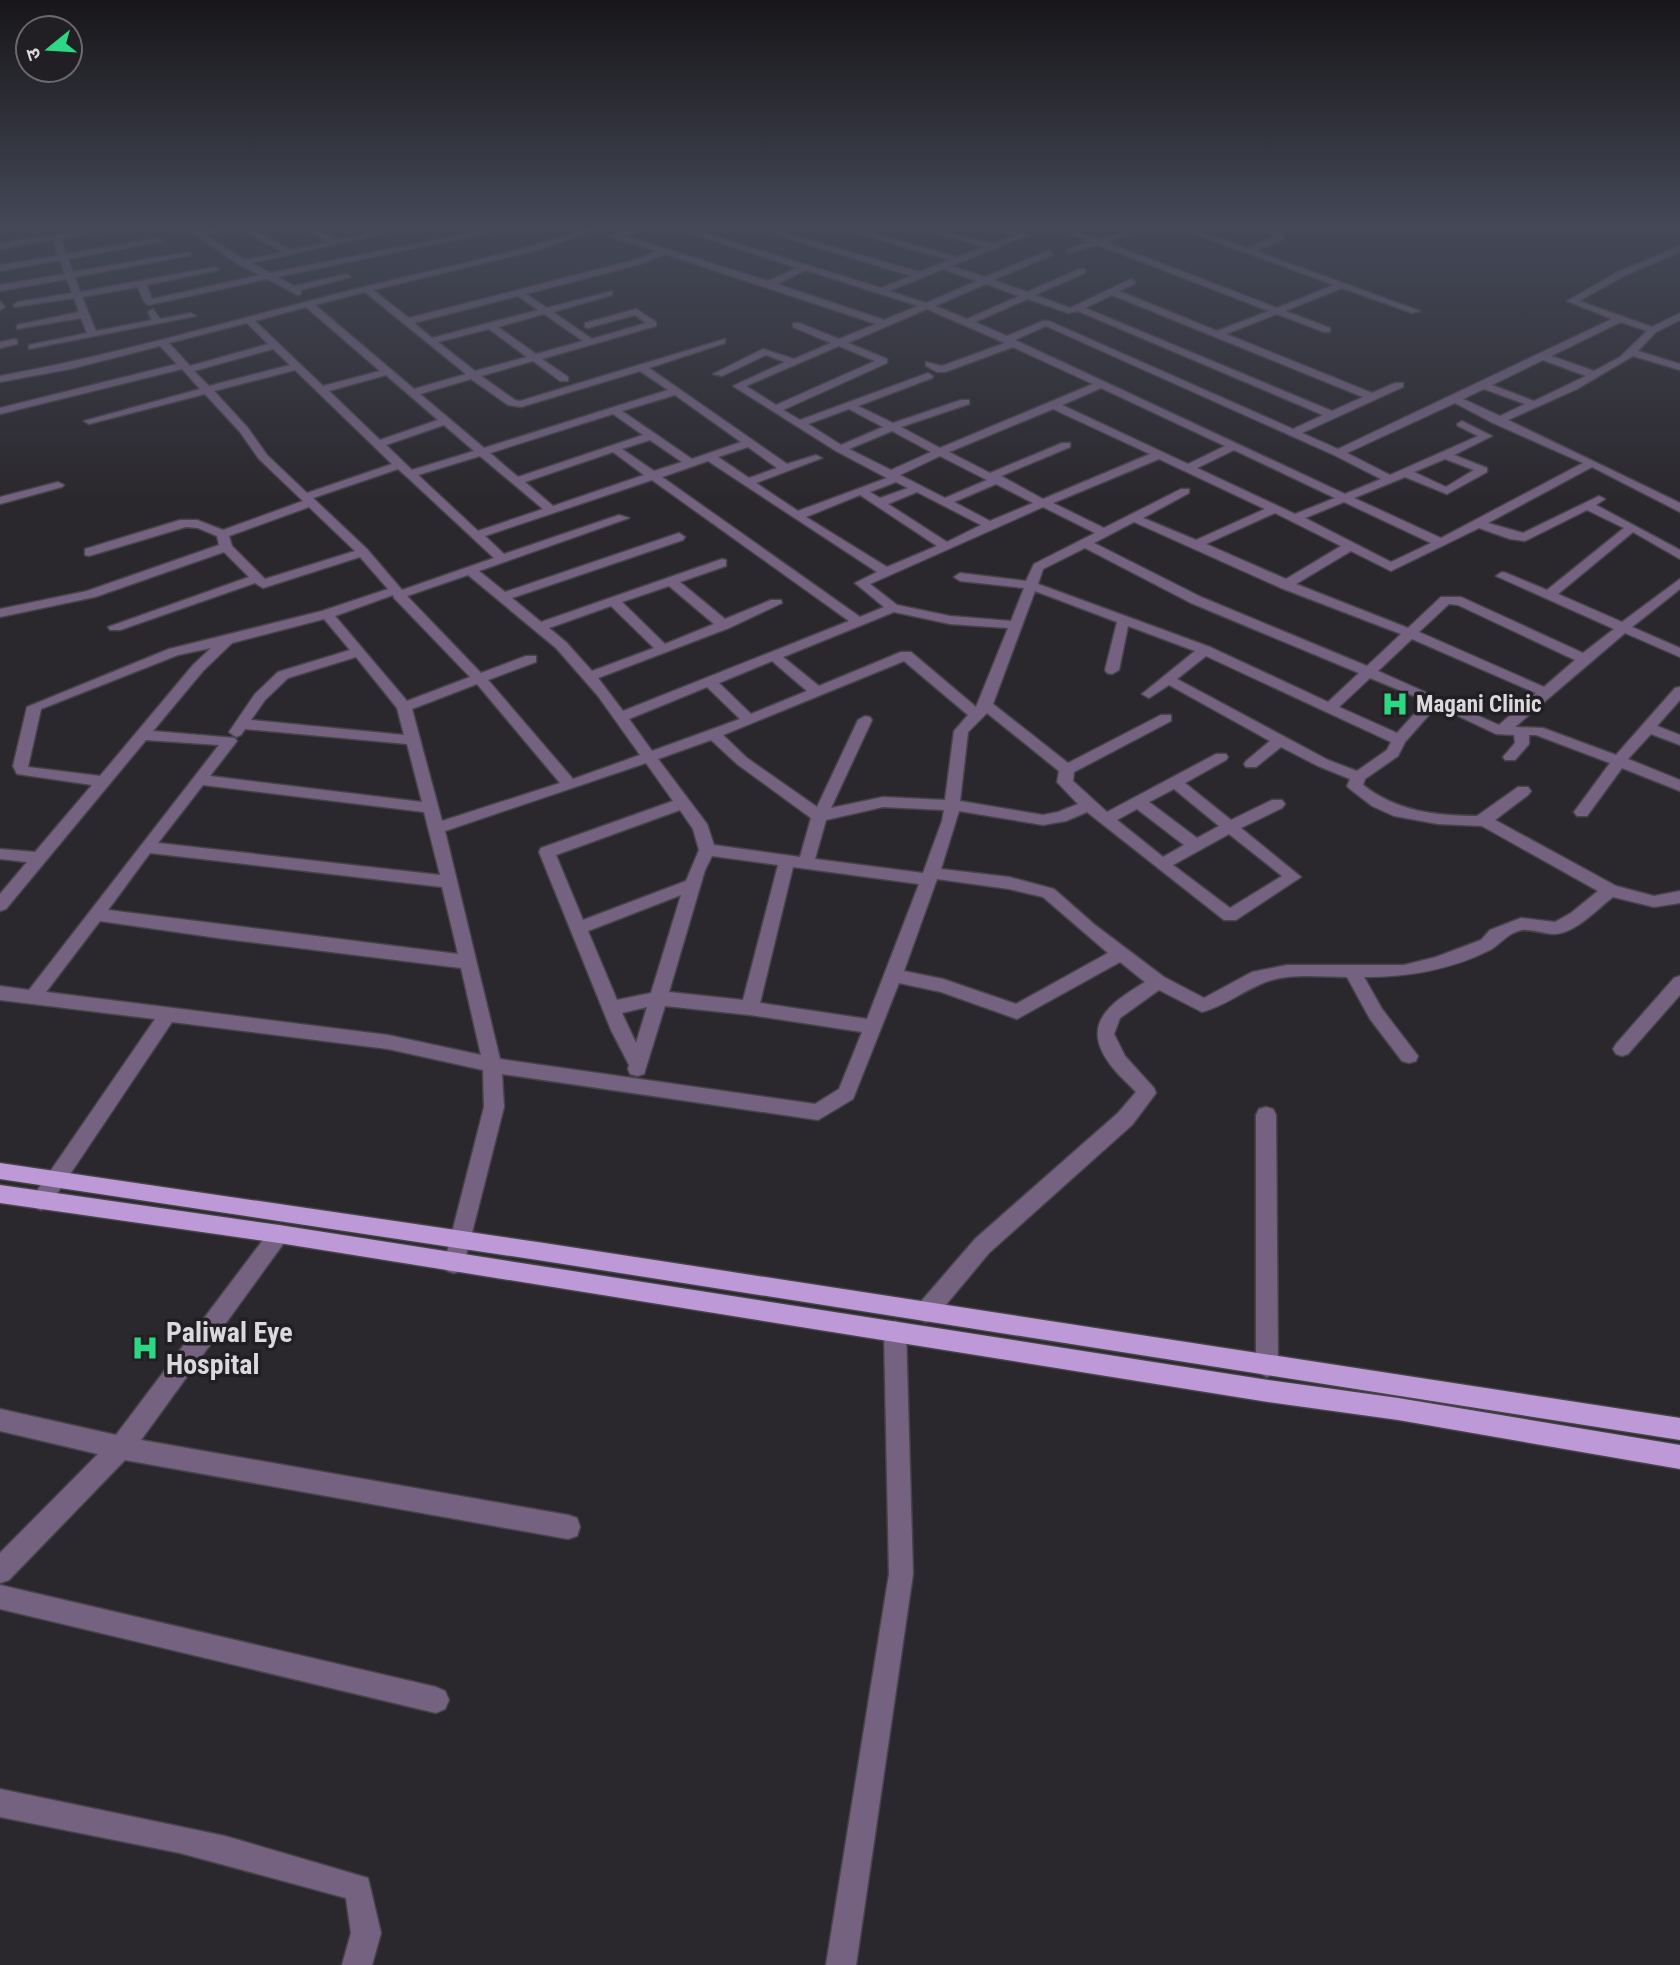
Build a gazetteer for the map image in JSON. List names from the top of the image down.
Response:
{
  "places": {
    "hospital": ["Magani Clinic", "Paliwal Eye Hospital"]
  },
  "north": "left"
}
